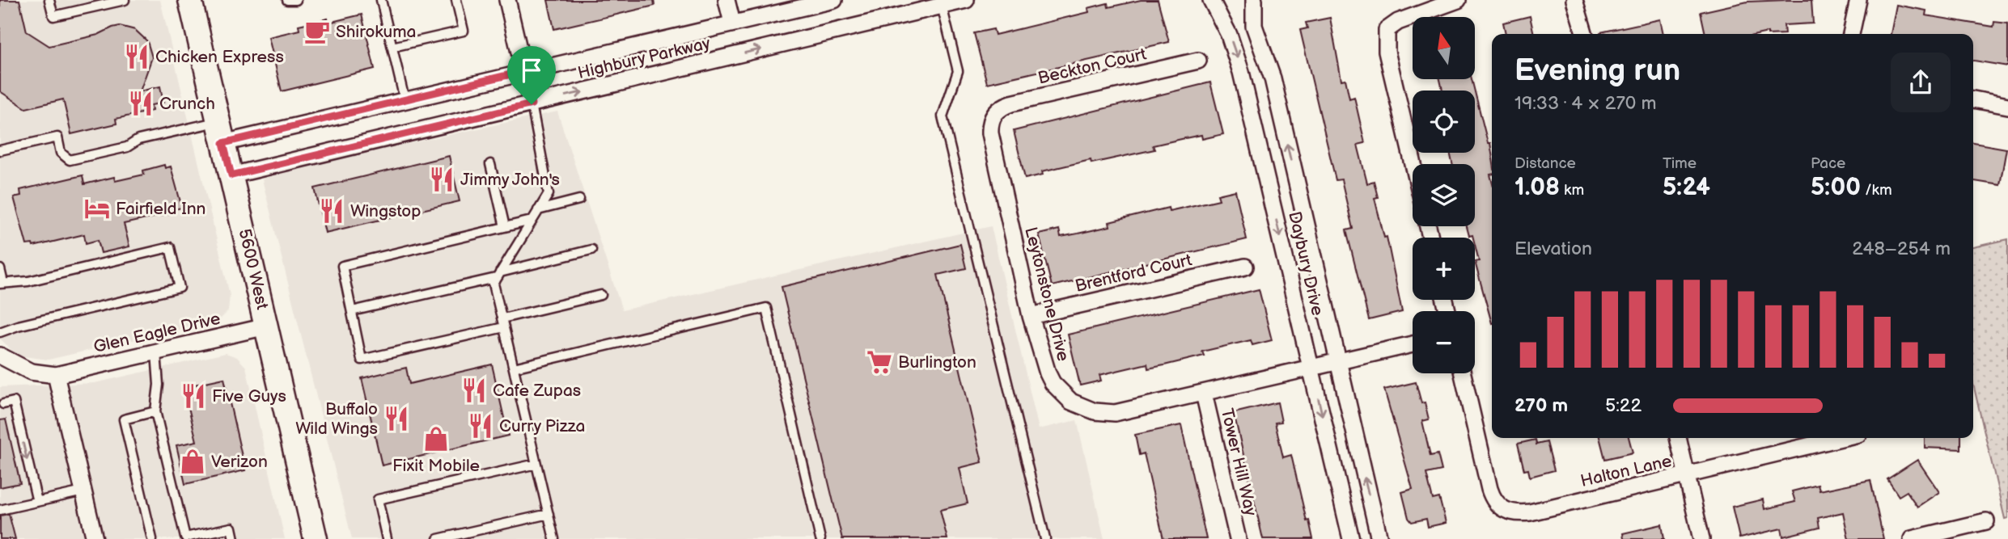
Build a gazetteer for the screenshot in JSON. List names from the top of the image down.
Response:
{
  "streets": {
    "main road": ["5600 West"],
    "street": [
      "Highbury Parkway",
      "Beckton Court",
      "Daybury Drive",
      "Brentford Court",
      "Leytonstone Drive",
      "Glen Eagle Drive",
      "Tower Hill Way",
      "Halton Lane"
    ]
  },
  "crossings": [
    ["Highbury Parkway", "5600 West"],
    ["Beckton Court", "Leytonstone Drive"],
    ["Daybury Drive", "Leytonstone Drive"],
    ["5600 West", "Glen Eagle Drive"],
    ["Brentford Court", "Leytonstone Drive"],
    ["Leytonstone Drive", "Tower Hill Way"]
  ],
  "places": {
    "cafe": ["Shirokuma"],
    "restaurant": [
      "Chicken Express",
      "Crunch",
      "Jimmy John's",
      "Wingstop",
      "Cafe Zupas",
      "Five Guys",
      "Buffalo Wild Wings",
      "Curry Pizza"
    ],
    "hotel": ["Fairfield Inn"],
    "supermarket": ["Burlington"],
    "shop": ["Fixit Mobile", "Verizon"]
  },
  "north": "top",
  "page": {
    "map_buttons": ["+", "−"],
    "heading": ["Evening run", "19:33 · 4 × 270 m"],
    "stats": [
      ["Distance", "1.08 km"],
      ["Time", "5:24"],
      ["Pace", "5:00 /km"]
    ],
    "chart": ["Elevation", "248–254 m"],
    "list": [
      {
        "name": "270 m",
        "note": "5:22"
      }
    ]
  }
}
